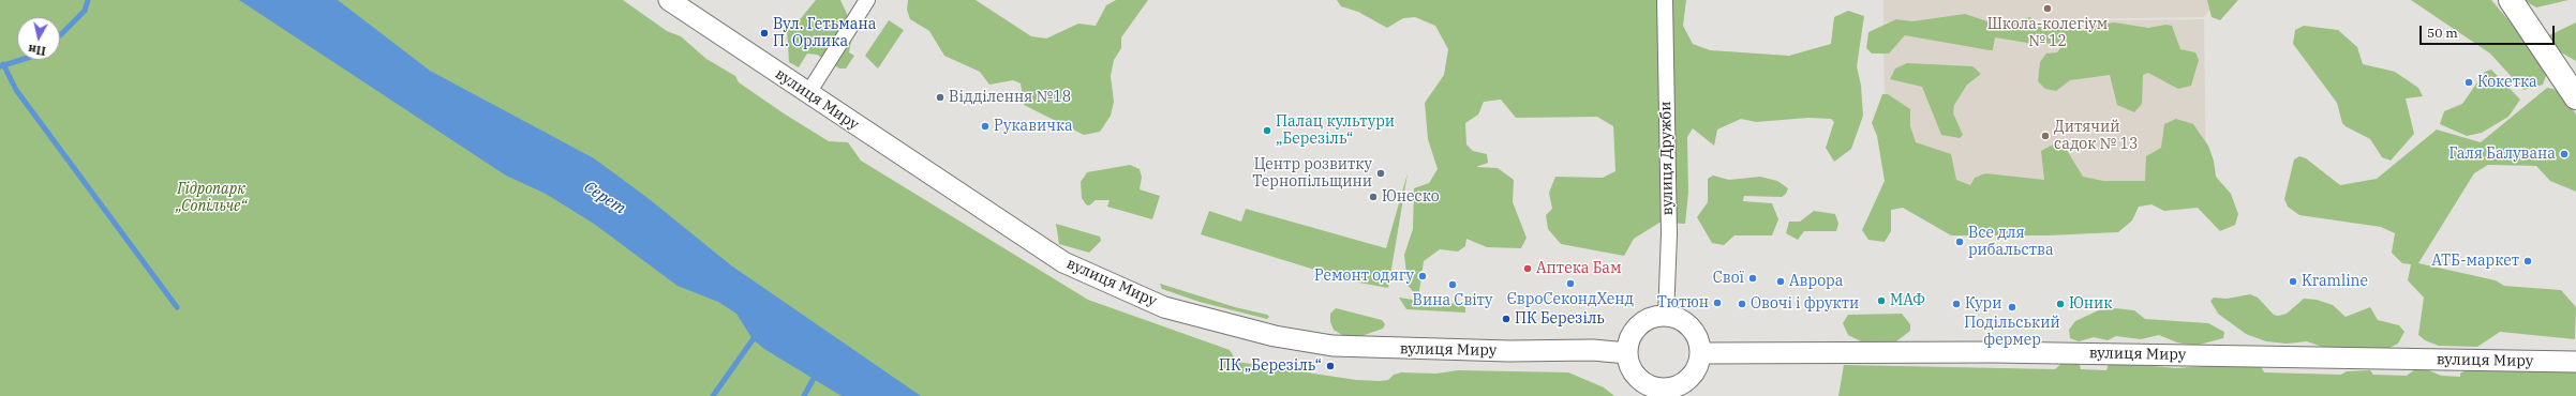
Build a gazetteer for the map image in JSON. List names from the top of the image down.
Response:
{
  "streets": {
    "main road": ["вулиця Миру"],
    "street": ["вулиця Дружби"]
  },
  "crossings": [
    ["вулиця Миру", "вулиця Дружби"]
  ],
  "water": ["Серет"],
  "parks": ["Гідропарк „Сопільче“"],
  "places": [
    "Школа-колегіум № 12",
    "Вул. Гетьмана П. Орлика",
    "Кокетка",
    "Відділення №18",
    "Рукавичка",
    "Палац культури „Березіль“",
    "Дитячий садок № 13",
    "Галя Балувана",
    "Центр розвитку Тернопільщини",
    "Юнеско",
    "Все для рибальства",
    "АТБ-маркет",
    "Аптека Бам",
    "Ремонт одягу",
    "Свої",
    "Аврора",
    "Kramline",
    "ЄвроСекондХенд",
    "Вина Світу",
    "МАФ",
    "Тютюн",
    "Овочі і фрукти",
    "Кури",
    "Юник",
    "Подільський фермер",
    "ПК Березіль",
    "ПК „Березіль“"
  ],
  "scale_bar": "50 m",
  "north": "bottom"
}
